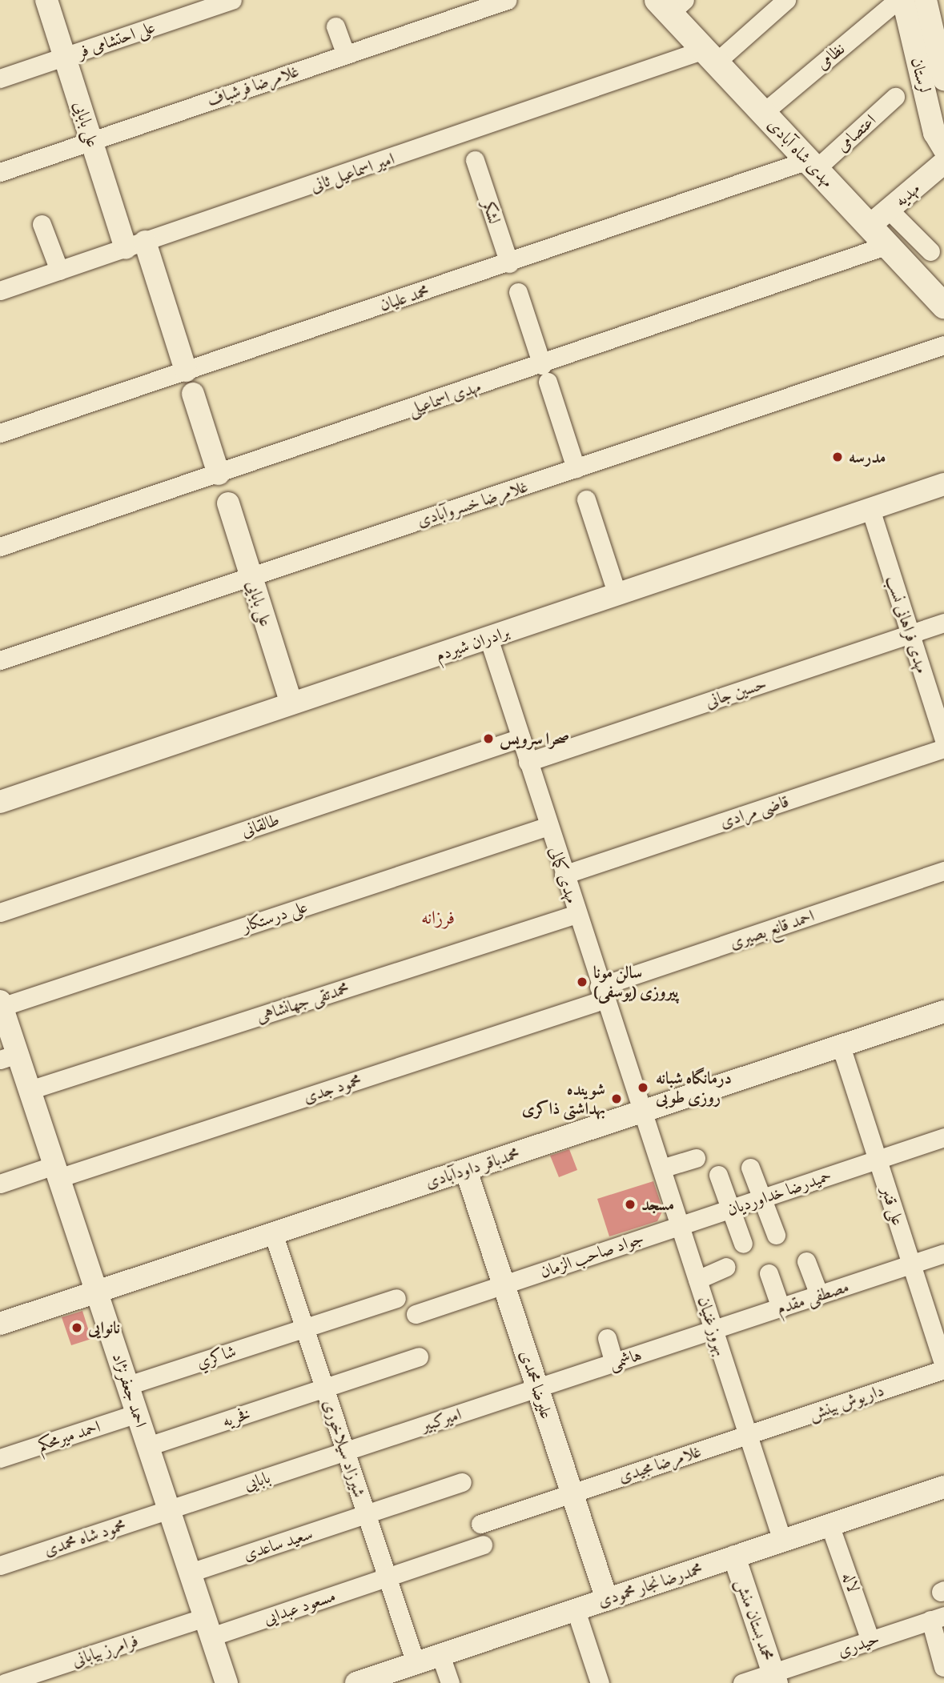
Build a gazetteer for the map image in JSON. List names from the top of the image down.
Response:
{
  "streets": {
    "main road": ["مهدی شاه آبادی"],
    "street": [
      "علی احتشامی فر",
      "نظامی",
      "لرستان",
      "غلامرضا فرشباف",
      "علی بابایی",
      "اعتصامی",
      "امیر اسماعیل ثانی",
      "مهدیه",
      "لشكر",
      "محمد علیان",
      "مهدی اسماعیلی",
      "غلامرضا خسروآبادی",
      "مهدی فراهانی نسب",
      "برادران شیردم",
      "حسین جانی",
      "قاضی مرادی",
      "طالقانی",
      "مهدی کمالی",
      "علی درستکار",
      "احمد قانع بصیری",
      "محمدتقی جهانشاهی",
      "محمود جدی",
      "محمدباقر داودآبادی",
      "حمیدرضا خداوردیان",
      "علی قنبر",
      "جواد صاحب الزمان",
      "مصطفی مقدم",
      "بهروز غنیان",
      "شاكري",
      "هاشمی",
      "علیرضا محمدی",
      "احمد جعفرنژاد",
      "داریوش بینش",
      "فخریه",
      "امیرکبیر",
      "احمد میرمحکم",
      "شیرزاد سیلاخوری",
      "غلامرضا مجیدی",
      "بابایی",
      "محمود شاه محمدی",
      "سعید ساعدی",
      "لاله",
      "محمدرضا نجار محمودی",
      "مسعود عبدایی",
      "محمد بستان منش",
      "حیدری",
      "فرامرز بیابانی"
    ]
  },
  "crossings": [
    ["علی احتشامی فر", "علی بابایی"],
    ["نظامی", "مهدی شاه آبادی"],
    ["غلامرضا فرشباف", "علی بابایی"],
    ["علی بابایی", "امیر اسماعیل ثانی"],
    ["علی بابایی", "محمد علیان"],
    ["علی بابایی", "غلامرضا خسروآبادی"],
    ["علی بابایی", "برادران شیردم"],
    ["اعتصامی", "مهدی شاه آبادی"],
    ["اعتصامی", "محمد علیان"],
    ["مهدی شاه آبادی", "امیر اسماعیل ثانی"],
    ["مهدی شاه آبادی", "مهدیه"],
    ["مهدی شاه آبادی", "محمد علیان"],
    ["مهدی شاه آبادی", "مهدی اسماعیلی"],
    ["لشكر", "محمد علیان"],
    ["مهدی فراهانی نسب", "برادران شیردم"],
    ["مهدی فراهانی نسب", "حسین جانی"],
    ["برادران شیردم", "مهدی کمالی"],
    ["حسین جانی", "مهدی کمالی"],
    ["قاضی مرادی", "مهدی کمالی"],
    ["طالقانی", "مهدی کمالی"],
    ["مهدی کمالی", "علی درستکار"],
    ["مهدی کمالی", "احمد قانع بصیری"],
    ["مهدی کمالی", "محمدتقی جهانشاهی"],
    ["مهدی کمالی", "محمود جدی"],
    ["مهدی کمالی", "محمدباقر داودآبادی"],
    ["مهدی کمالی", "بهروز غنیان"],
    ["علی درستکار", "احمد جعفرنژاد"],
    ["احمد قانع بصیری", "محمود جدی"],
    ["محمدتقی جهانشاهی", "احمد جعفرنژاد"],
    ["محمود جدی", "احمد جعفرنژاد"],
    ["محمدباقر داودآبادی", "علی قنبر"],
    ["محمدباقر داودآبادی", "بهروز غنیان"],
    ["محمدباقر داودآبادی", "علیرضا محمدی"],
    ["محمدباقر داودآبادی", "احمد جعفرنژاد"],
    ["محمدباقر داودآبادی", "شیرزاد سیلاخوری"],
    ["حمیدرضا خداوردیان", "علی قنبر"],
    ["حمیدرضا خداوردیان", "جواد صاحب الزمان"],
    ["حمیدرضا خداوردیان", "بهروز غنیان"],
    ["علی قنبر", "مصطفی مقدم"],
    ["علی قنبر", "داریوش بینش"],
    ["جواد صاحب الزمان", "بهروز غنیان"],
    ["جواد صاحب الزمان", "علیرضا محمدی"],
    ["مصطفی مقدم", "بهروز غنیان"],
    ["مصطفی مقدم", "هاشمی"],
    ["بهروز غنیان", "هاشمی"],
    ["بهروز غنیان", "داریوش بینش"],
    ["بهروز غنیان", "غلامرضا مجیدی"],
    ["بهروز غنیان", "محمدرضا نجار محمودی"],
    ["شاكري", "احمد جعفرنژاد"],
    ["شاكري", "شیرزاد سیلاخوری"],
    ["هاشمی", "علیرضا محمدی"],
    ["هاشمی", "امیرکبیر"],
    ["علیرضا محمدی", "امیرکبیر"],
    ["علیرضا محمدی", "غلامرضا مجیدی"],
    ["علیرضا محمدی", "محمدرضا نجار محمودی"],
    ["احمد جعفرنژاد", "فخریه"],
    ["احمد جعفرنژاد", "احمد میرمحکم"],
    ["احمد جعفرنژاد", "بابایی"],
    ["احمد جعفرنژاد", "محمود شاه محمدی"],
    ["احمد جعفرنژاد", "سعید ساعدی"],
    ["احمد جعفرنژاد", "مسعود عبدایی"],
    ["احمد جعفرنژاد", "فرامرز بیابانی"],
    ["داریوش بینش", "غلامرضا مجیدی"],
    ["فخریه", "شیرزاد سیلاخوری"],
    ["امیرکبیر", "شیرزاد سیلاخوری"],
    ["امیرکبیر", "بابایی"],
    ["شیرزاد سیلاخوری", "بابایی"],
    ["شیرزاد سیلاخوری", "سعید ساعدی"],
    ["شیرزاد سیلاخوری", "محمدرضا نجار محمودی"],
    ["شیرزاد سیلاخوری", "مسعود عبدایی"],
    ["بابایی", "محمود شاه محمدی"],
    ["لاله", "محمدرضا نجار محمودی"],
    ["لاله", "حیدری"],
    ["محمدرضا نجار محمودی", "محمد بستان منش"],
    ["مسعود عبدایی", "فرامرز بیابانی"],
    ["محمد بستان منش", "حیدری"]
  ],
  "districts": ["فرزانه"],
  "places": [
    "مدرسه",
    "صحرا سرویس",
    "سالن مونا پیروزی (یوسفی)",
    "درمانگاه شبانه روزی طوبی",
    "شوینده بهداشتی ذاکری",
    "مسجد",
    "نانوایی"
  ]
}
